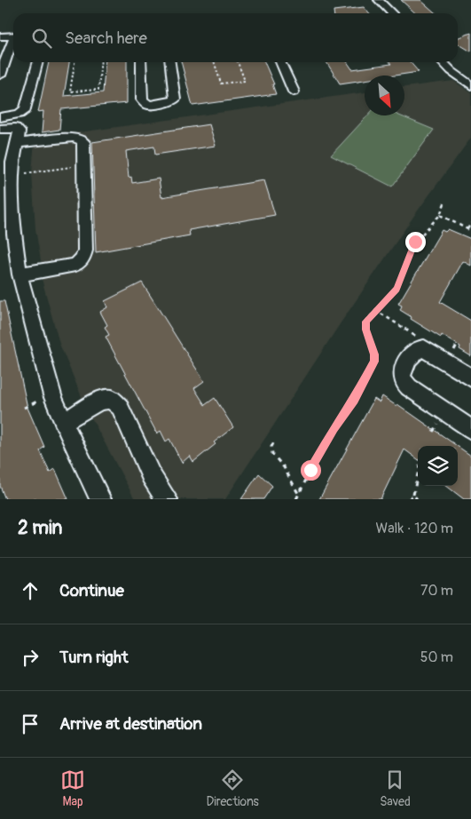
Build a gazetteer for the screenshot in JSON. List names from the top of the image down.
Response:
{
  "north": "bottom right",
  "page": {
    "search": "Search here",
    "heading": ["2 min", "Walk · 120 m"],
    "list": [
      ["Continue", "70 m"],
      ["Turn right", "50 m"],
      "Arrive at destination"
    ],
    "nav": ["Map", "Directions", "Saved"]
  }
}
